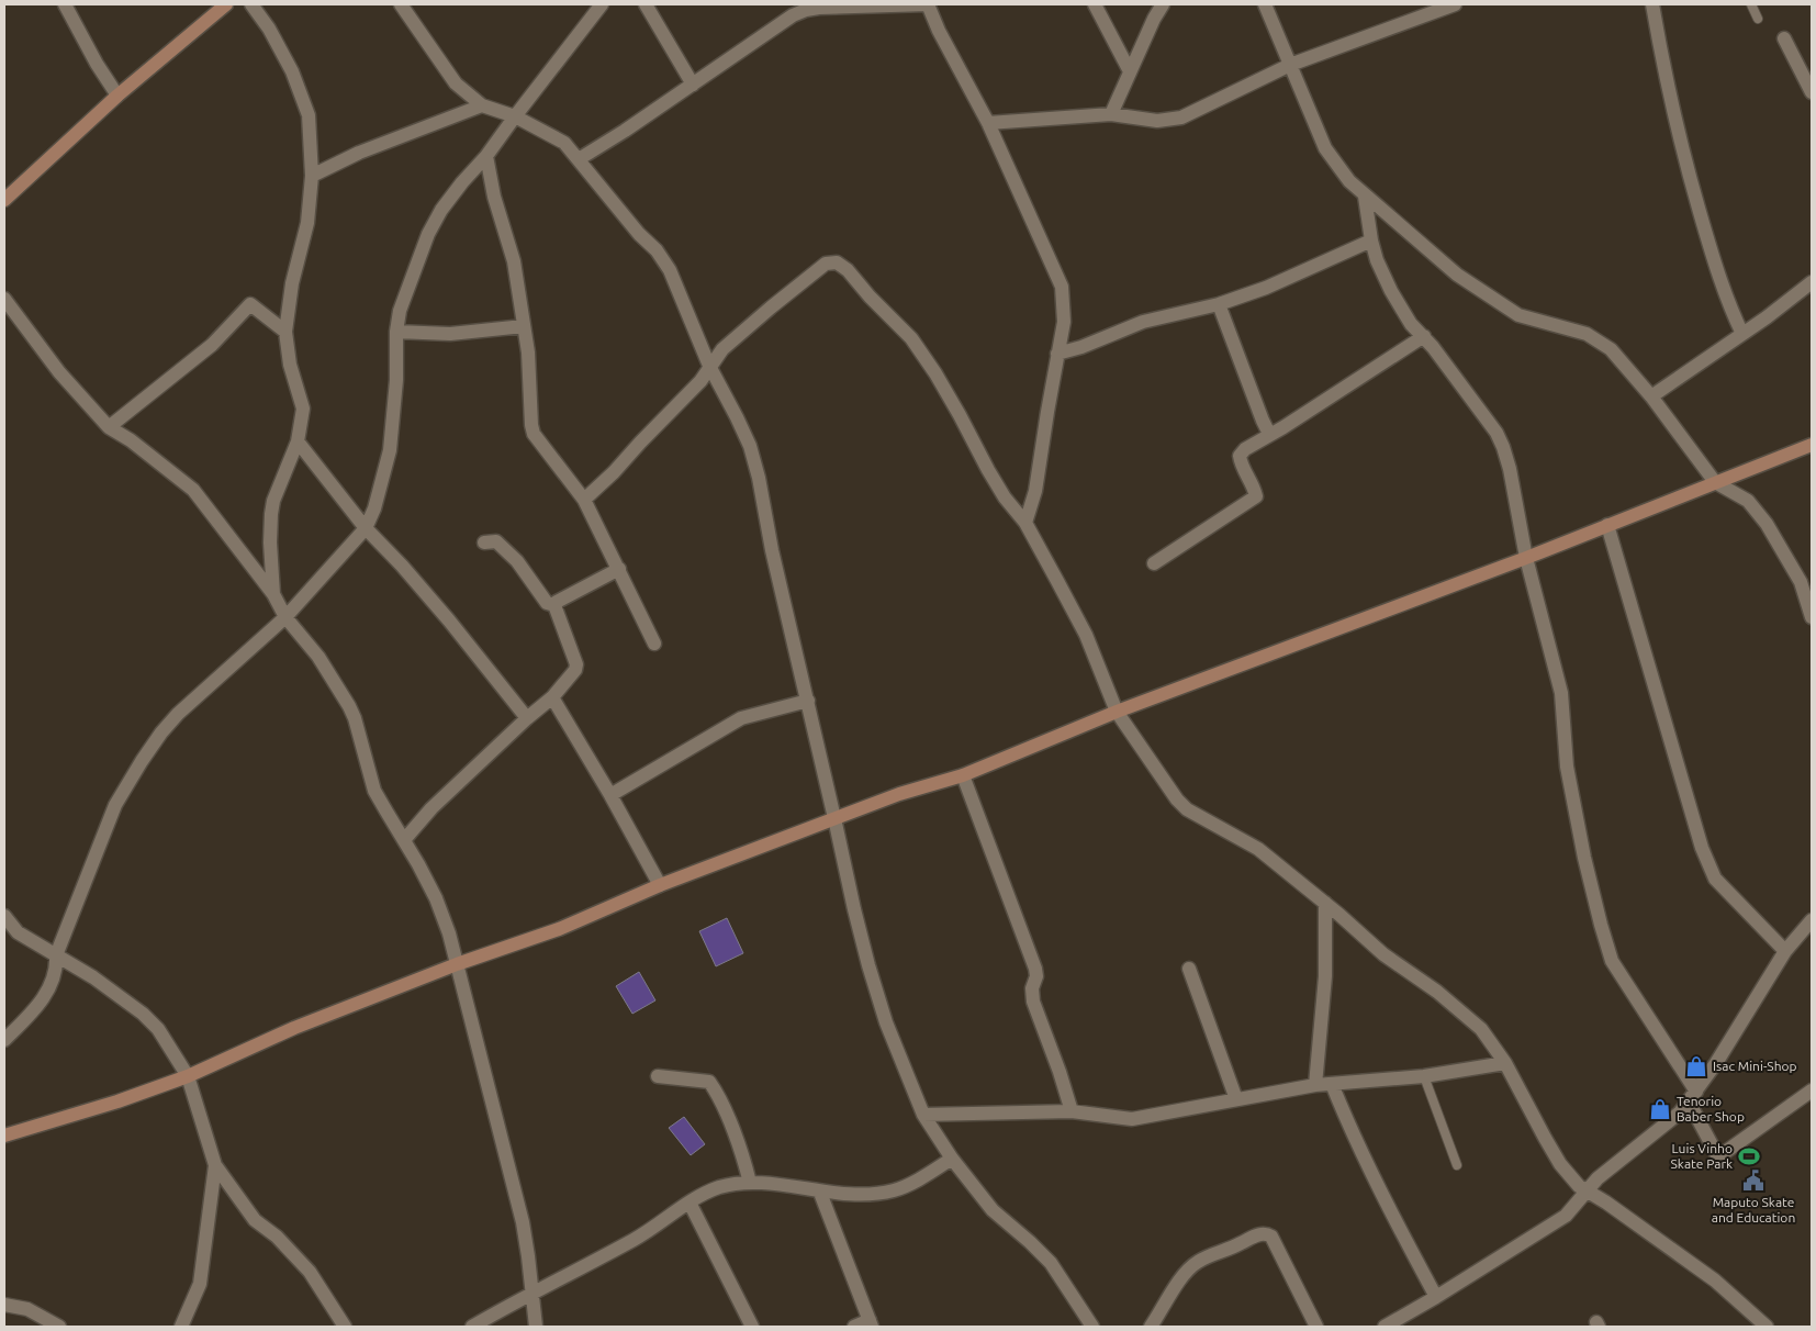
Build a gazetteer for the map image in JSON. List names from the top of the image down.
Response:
{
  "places": {
    "shop": ["Isac Mini-Shop", "Tenorio Baber Shop"],
    "sports": ["Luis Vinho Skate Park"],
    "public building": ["Maputo Skate and Education"]
  }
}
